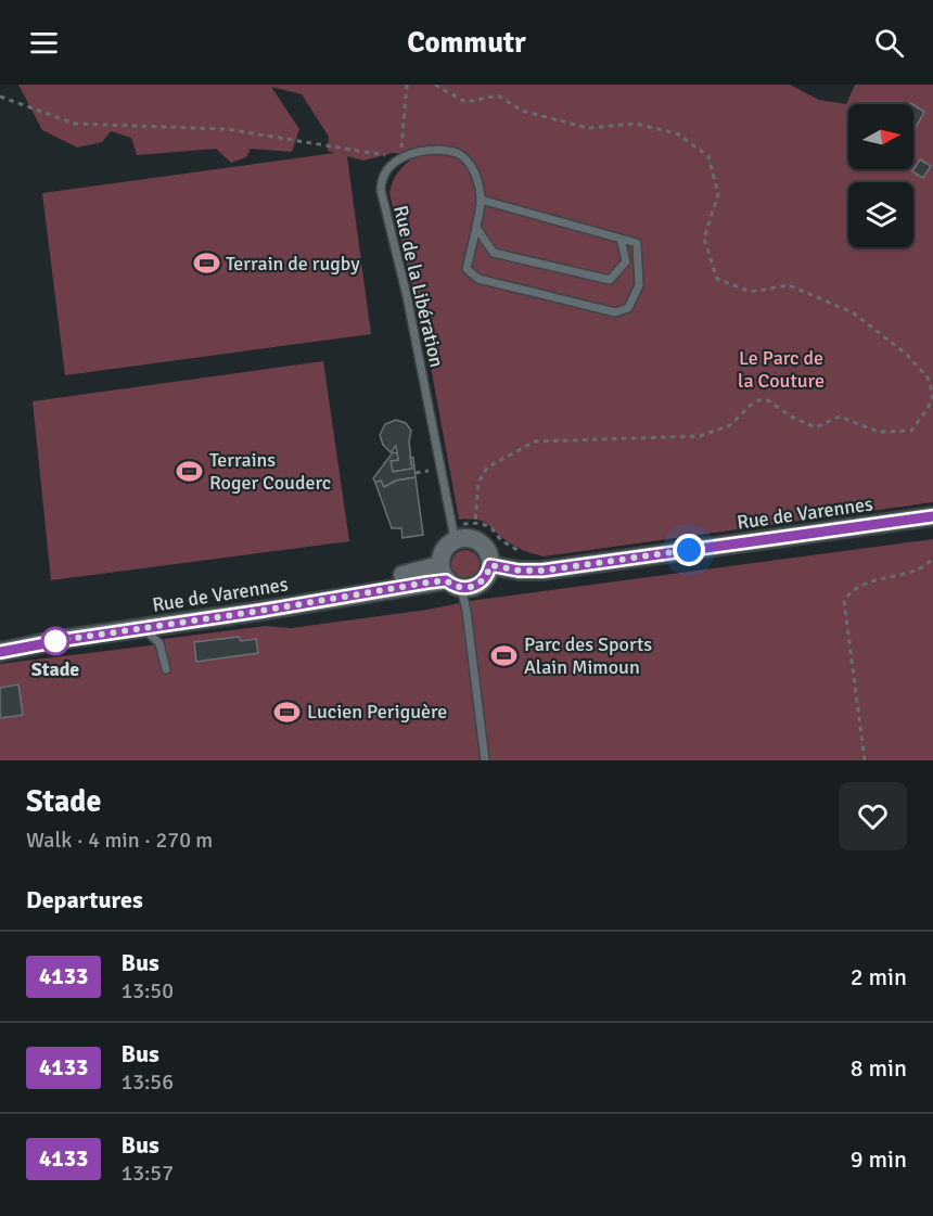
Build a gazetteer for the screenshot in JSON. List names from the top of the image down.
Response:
{
  "streets": {
    "street": ["Rue de Varennes"],
    "lane": ["Rue de la Libération"]
  },
  "crossings": [
    ["Rue de la Libération", "Rue de Varennes"]
  ],
  "parks": ["Le Parc de la Couture"],
  "places": {
    "sports": [
      "Terrain de rugby",
      "Terrains Roger Couderc",
      "Parc des Sports Alain Mimoun",
      "Lucien Periguère"
    ],
    "other": ["Stade"]
  },
  "lines": ["bus line 4133"],
  "north": "right",
  "page": {
    "header": "Commutr",
    "heading": [
      ["Stade", "Walk · 4 min · 270 m"],
      "Departures"
    ],
    "list": [
      {
        "mark": "4133",
        "name": "Bus",
        "note": "13:50",
        "value": "2 min"
      },
      {
        "mark": "4133",
        "name": "Bus",
        "note": "13:56",
        "value": "8 min"
      },
      {
        "mark": "4133",
        "name": "Bus",
        "note": "13:57",
        "value": "9 min"
      }
    ]
  }
}
